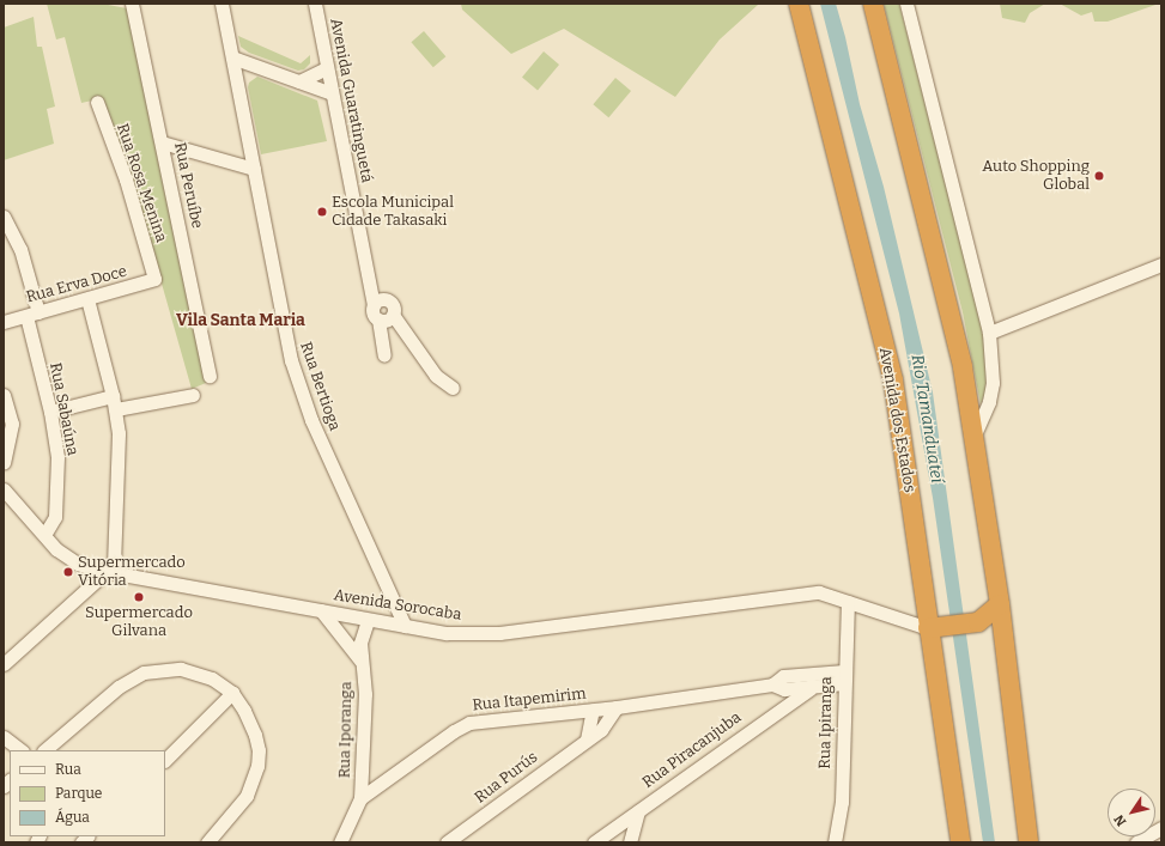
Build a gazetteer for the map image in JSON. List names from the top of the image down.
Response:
{
  "streets": {
    "highway": ["Avenida dos Estados"],
    "street": [
      "Avenida Guaratinguetá",
      "Rua Rosa Menina",
      "Rua Peruíbe",
      "Rua Erva Doce",
      "Rua Bertioga",
      "Rua Sabaúna",
      "Avenida Sorocaba",
      "Rua Itapemirim",
      "Rua Ipiranga",
      "Rua Iporanga",
      "Rua Piracanjuba",
      "Rua Purús"
    ]
  },
  "crossings": [
    ["Rua Rosa Menina", "Rua Erva Doce"],
    ["Rua Erva Doce", "Rua Sabaúna"],
    ["Rua Bertioga", "Avenida Sorocaba"],
    ["Rua Sabaúna", "Avenida Sorocaba"],
    ["Avenida dos Estados", "Avenida Sorocaba"],
    ["Avenida Sorocaba", "Rua Ipiranga"],
    ["Avenida Sorocaba", "Rua Iporanga"],
    ["Rua Itapemirim", "Rua Ipiranga"],
    ["Rua Itapemirim", "Rua Iporanga"],
    ["Rua Itapemirim", "Rua Piracanjuba"],
    ["Rua Itapemirim", "Rua Purús"]
  ],
  "districts": ["Vila Santa Maria"],
  "water": ["Rio Tamanduateí"],
  "places": [
    "Auto Shopping Global",
    "Escola Municipal Cidade Takasaki",
    "Supermercado Vitória",
    "Supermercado Gilvana"
  ],
  "legend": ["Rua", "Parque", "Água"],
  "north": "bottom left"
}
